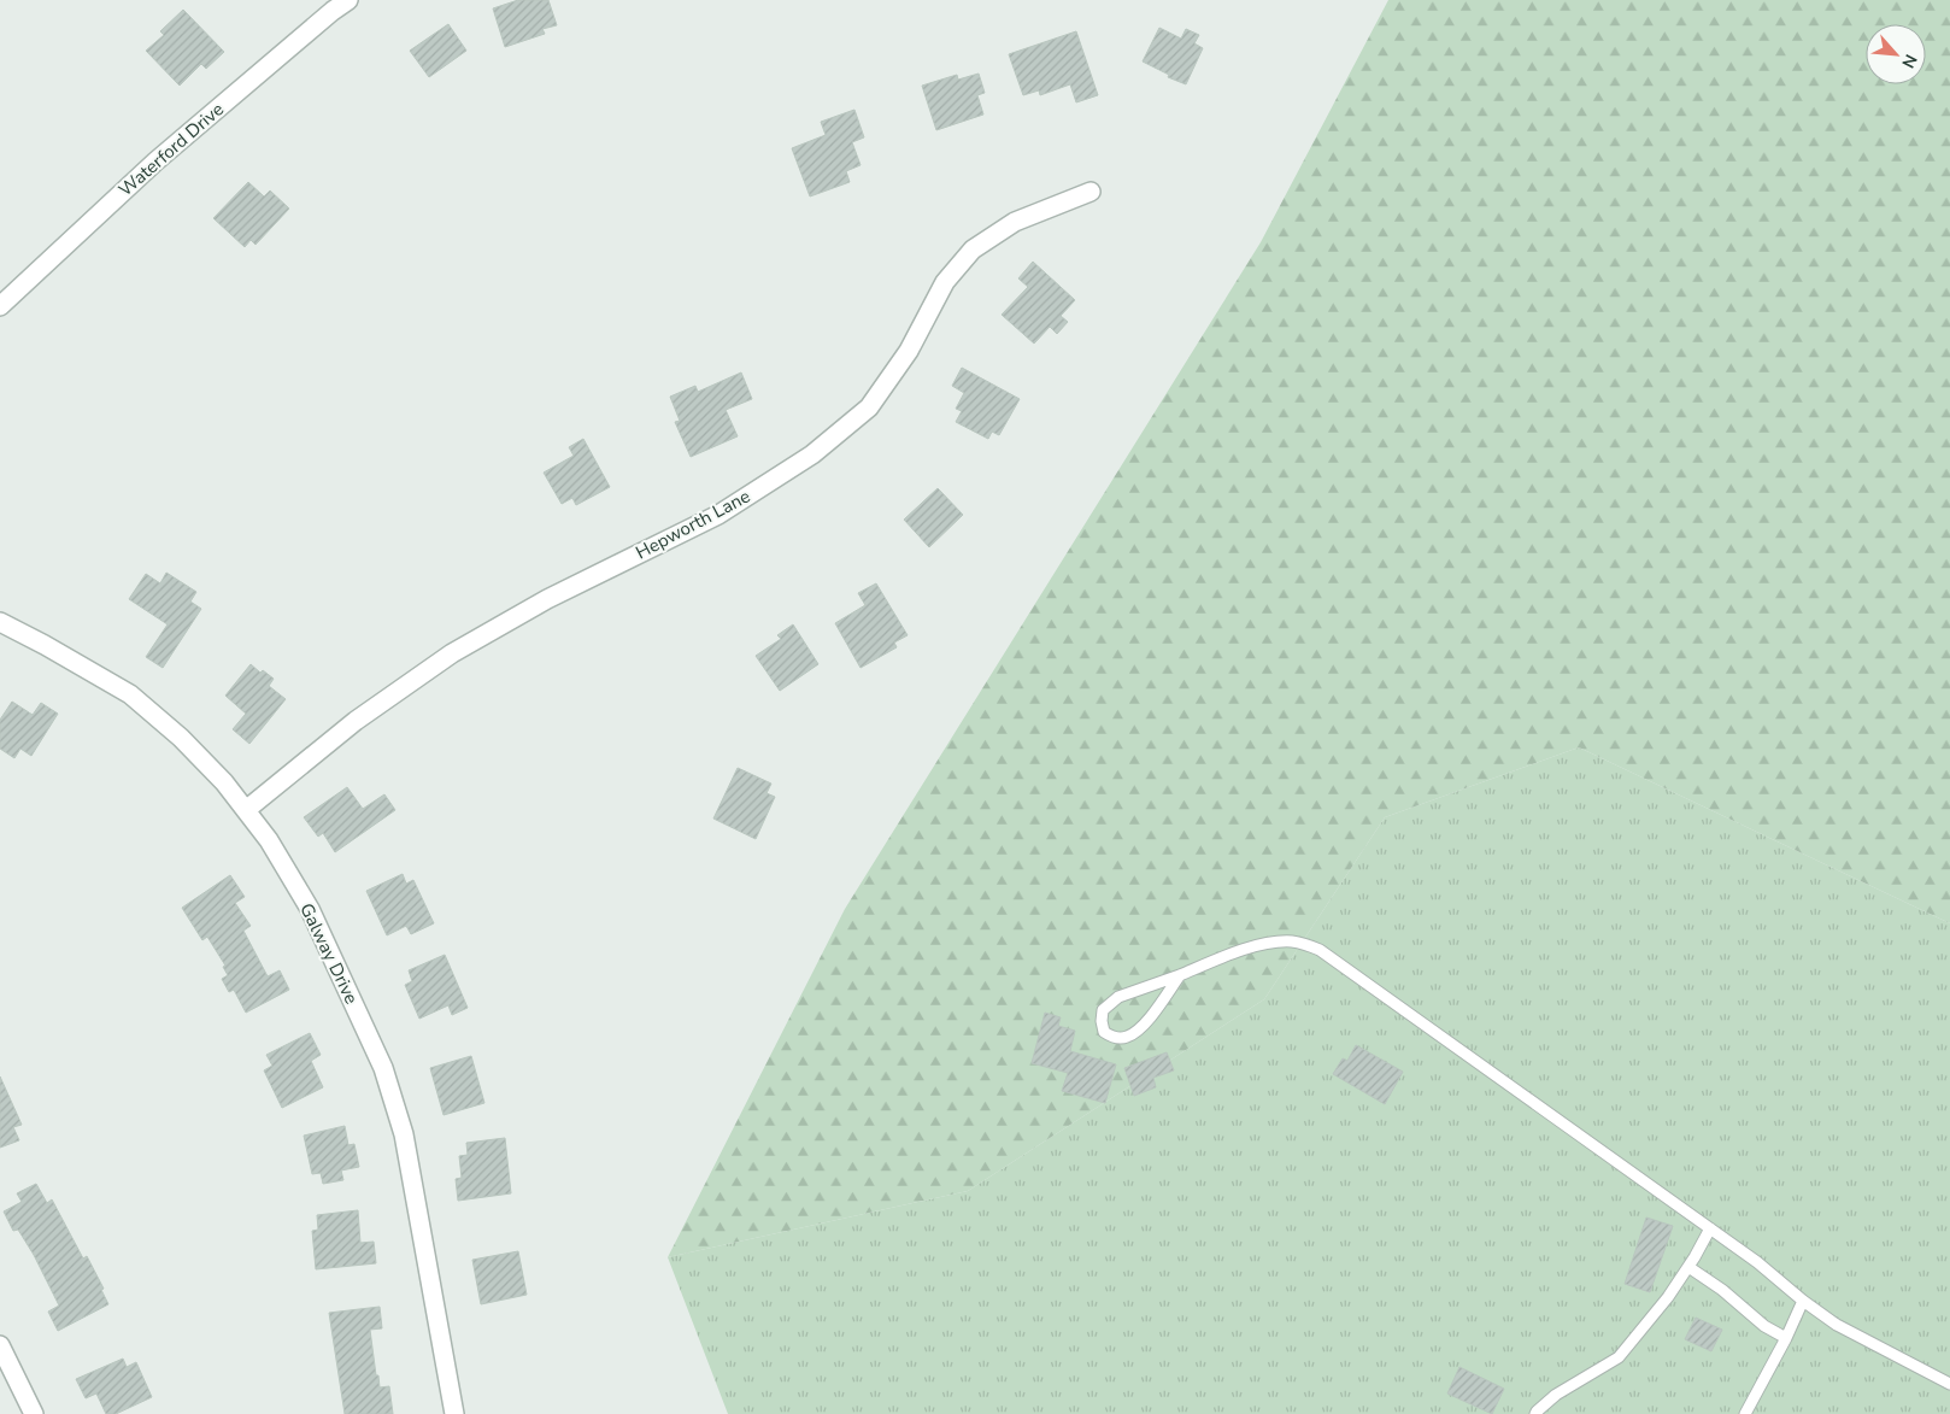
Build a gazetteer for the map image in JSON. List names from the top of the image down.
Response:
{
  "streets": {
    "street": ["Waterford Drive", "Hepworth Lane", "Galway Drive"]
  },
  "crossings": [
    ["Hepworth Lane", "Galway Drive"]
  ],
  "north": "bottom right"
}
